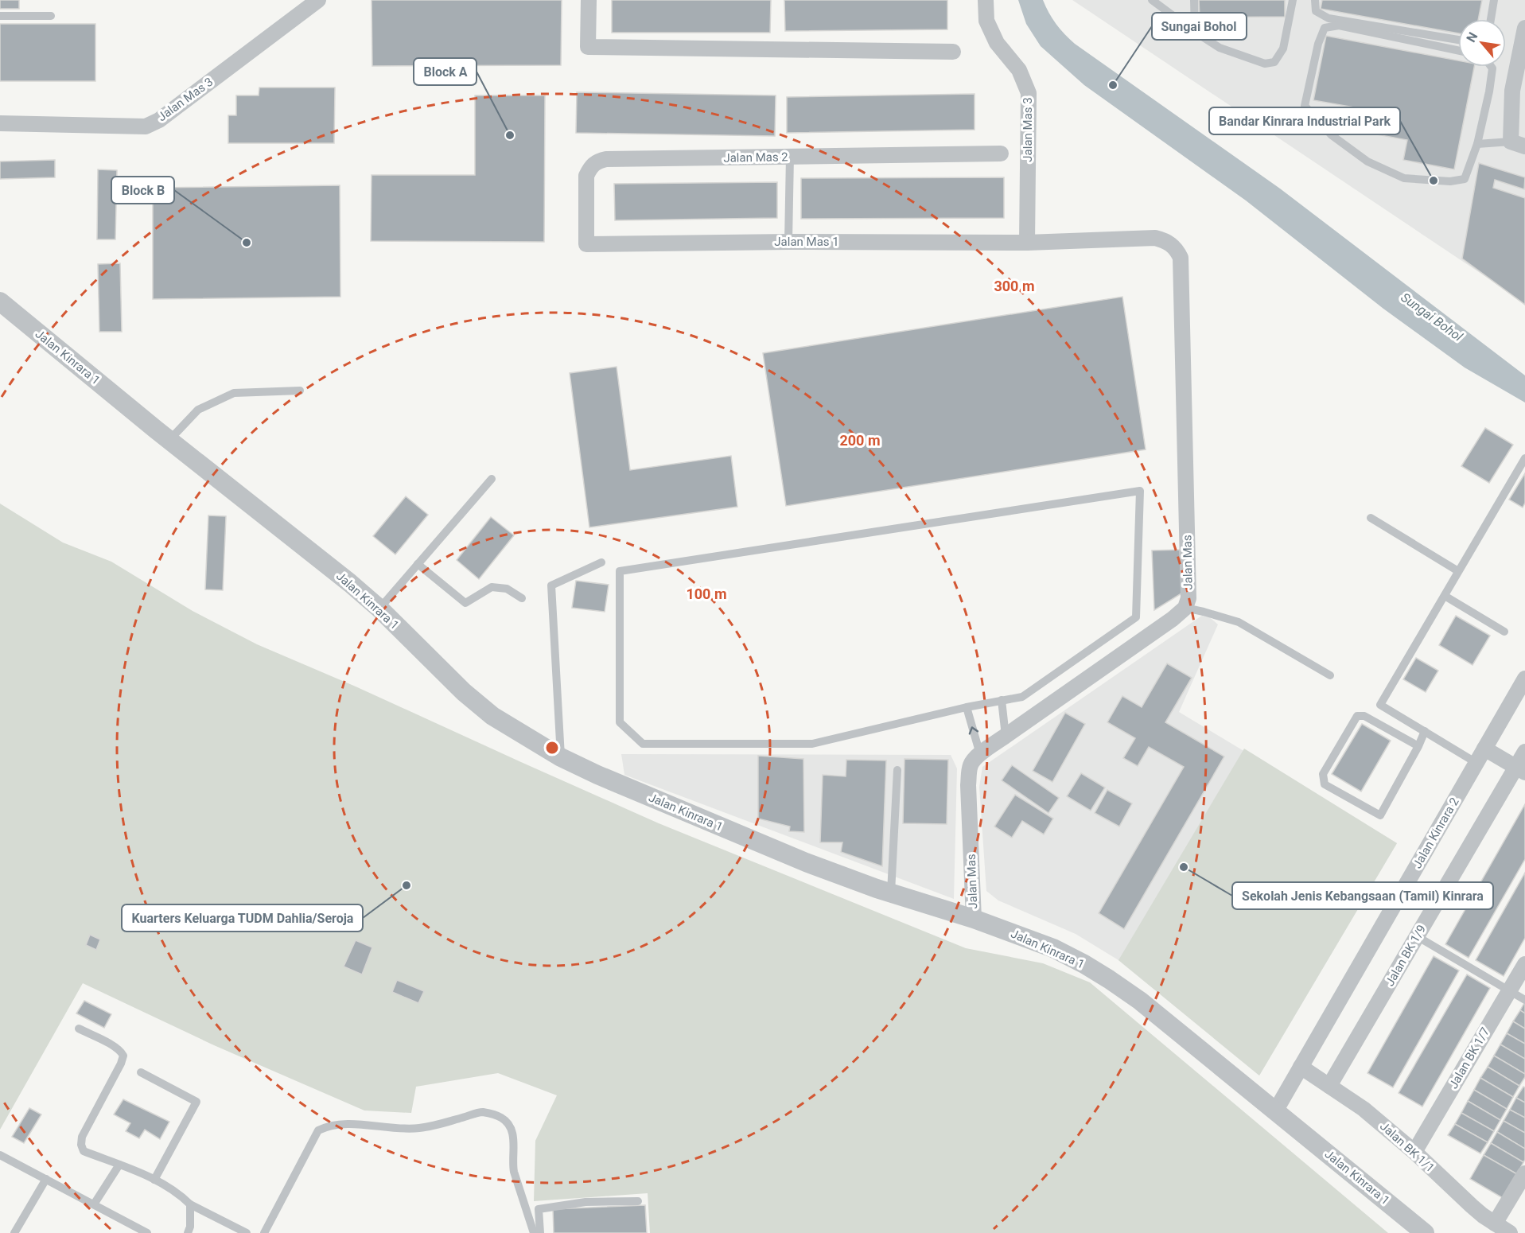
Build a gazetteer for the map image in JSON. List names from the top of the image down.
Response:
{
  "streets": {
    "street": [
      "Jalan Mas 3",
      "Jalan Mas 2",
      "Jalan Mas 1",
      "Jalan Kinrara 1",
      "Jalan Mas",
      "Jalan Kinrara 2",
      "Jalan BK 1/9",
      "Jalan BK 1/7",
      "Jalan BK 1/1"
    ]
  },
  "crossings": [
    ["Jalan Mas 3", "Jalan Mas 1"],
    ["Jalan Mas 3", "Jalan Mas"],
    ["Jalan Mas 2", "Jalan Mas 1"],
    ["Jalan Mas 1", "Jalan Mas"],
    ["Jalan Kinrara 1", "Jalan Mas"],
    ["Jalan Kinrara 1", "Jalan Kinrara 2"],
    ["Jalan Kinrara 2", "Jalan BK 1/1"],
    ["Jalan BK 1/9", "Jalan BK 1/1"],
    ["Jalan BK 1/7", "Jalan BK 1/1"]
  ],
  "water": ["Sungai Bohol"],
  "places": [
    "Sungai Bohol",
    "Block A",
    "Bandar Kinrara Industrial Park",
    "Block B",
    "Sekolah Jenis Kebangsaan (Tamil) Kinrara",
    "Kuarters Keluarga TUDM Dahlia/Seroja"
  ],
  "north": "top left",
  "rings": ["300 m", "200 m", "100 m"]
}
